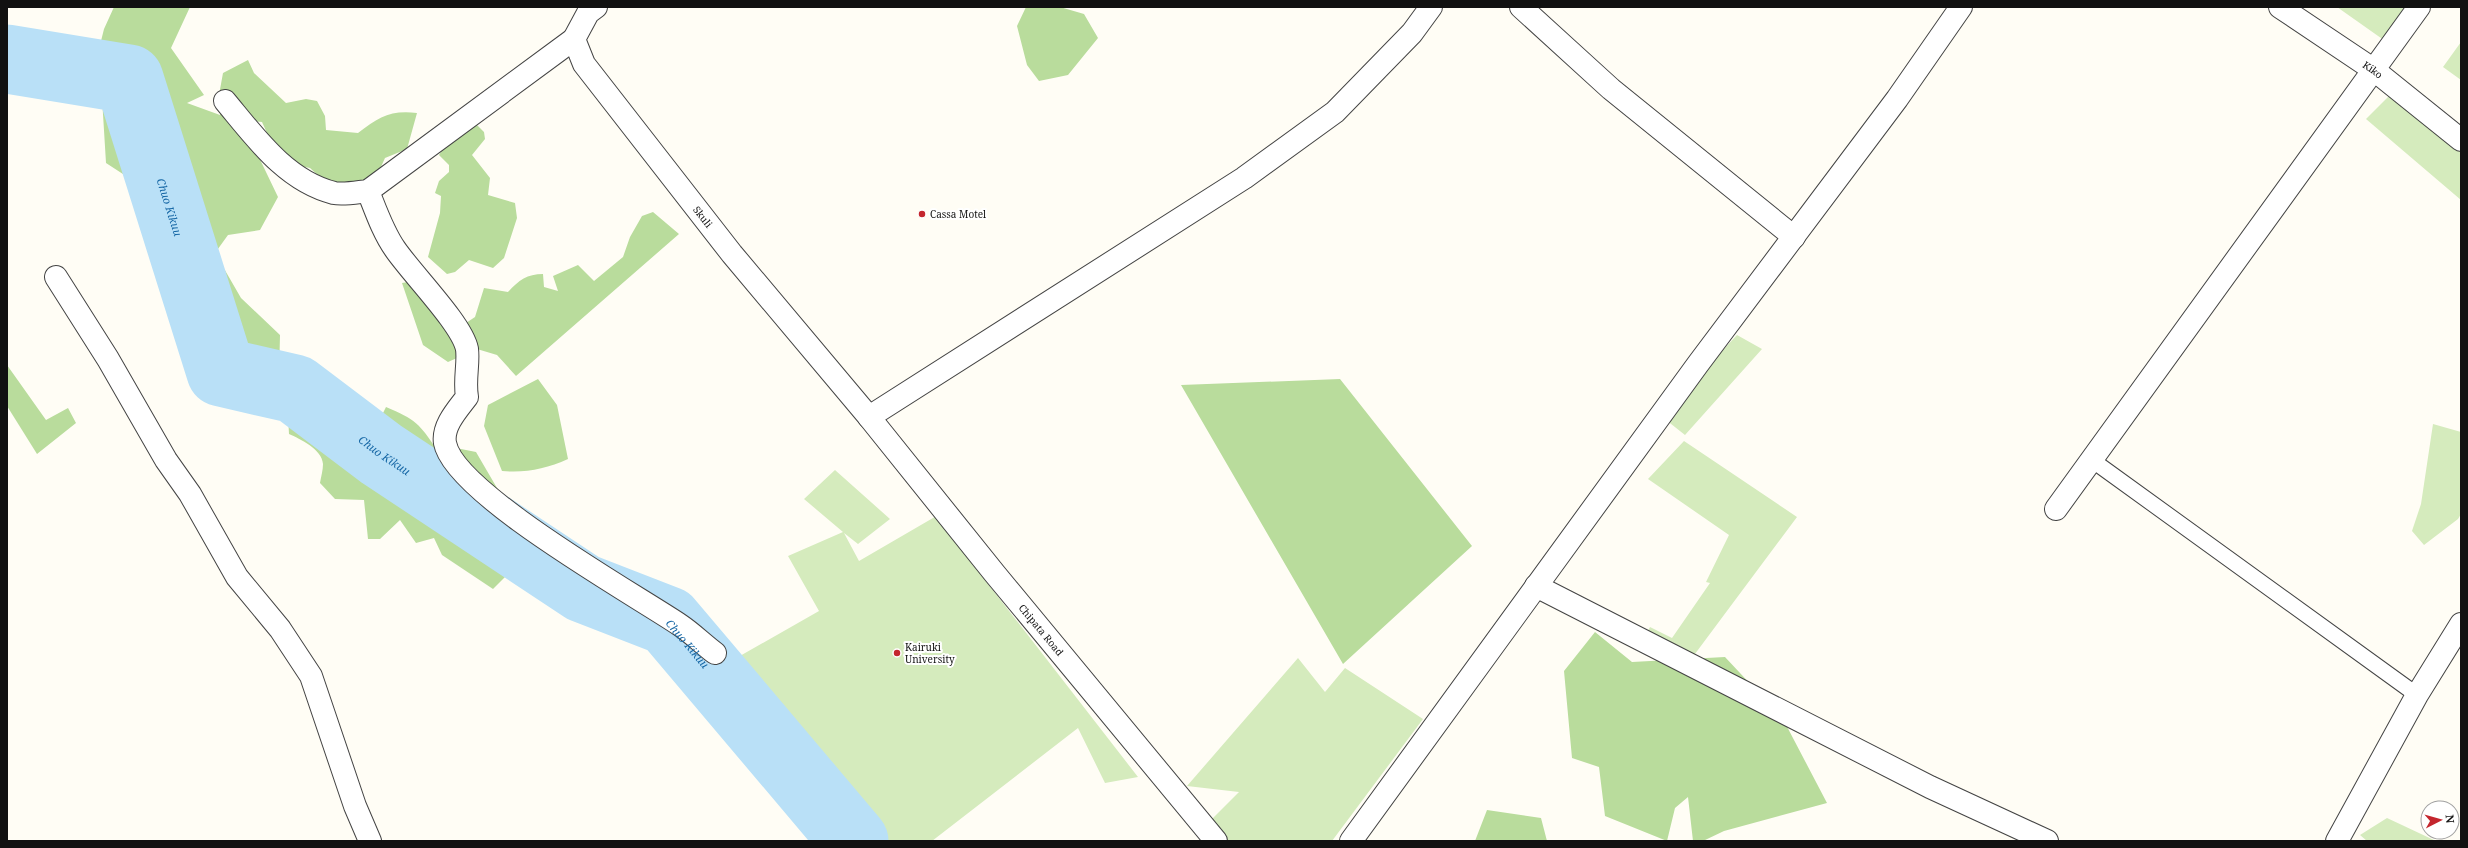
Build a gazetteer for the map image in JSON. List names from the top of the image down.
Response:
{
  "streets": {
    "street": ["Kiko", "Skuli", "Chipata Road"]
  },
  "crossings": [
    ["Skuli", "Chipata Road"]
  ],
  "water": ["Chuo Kikuu"],
  "places": ["Cassa Motel", "Kairuki University"],
  "north": "right"
}
